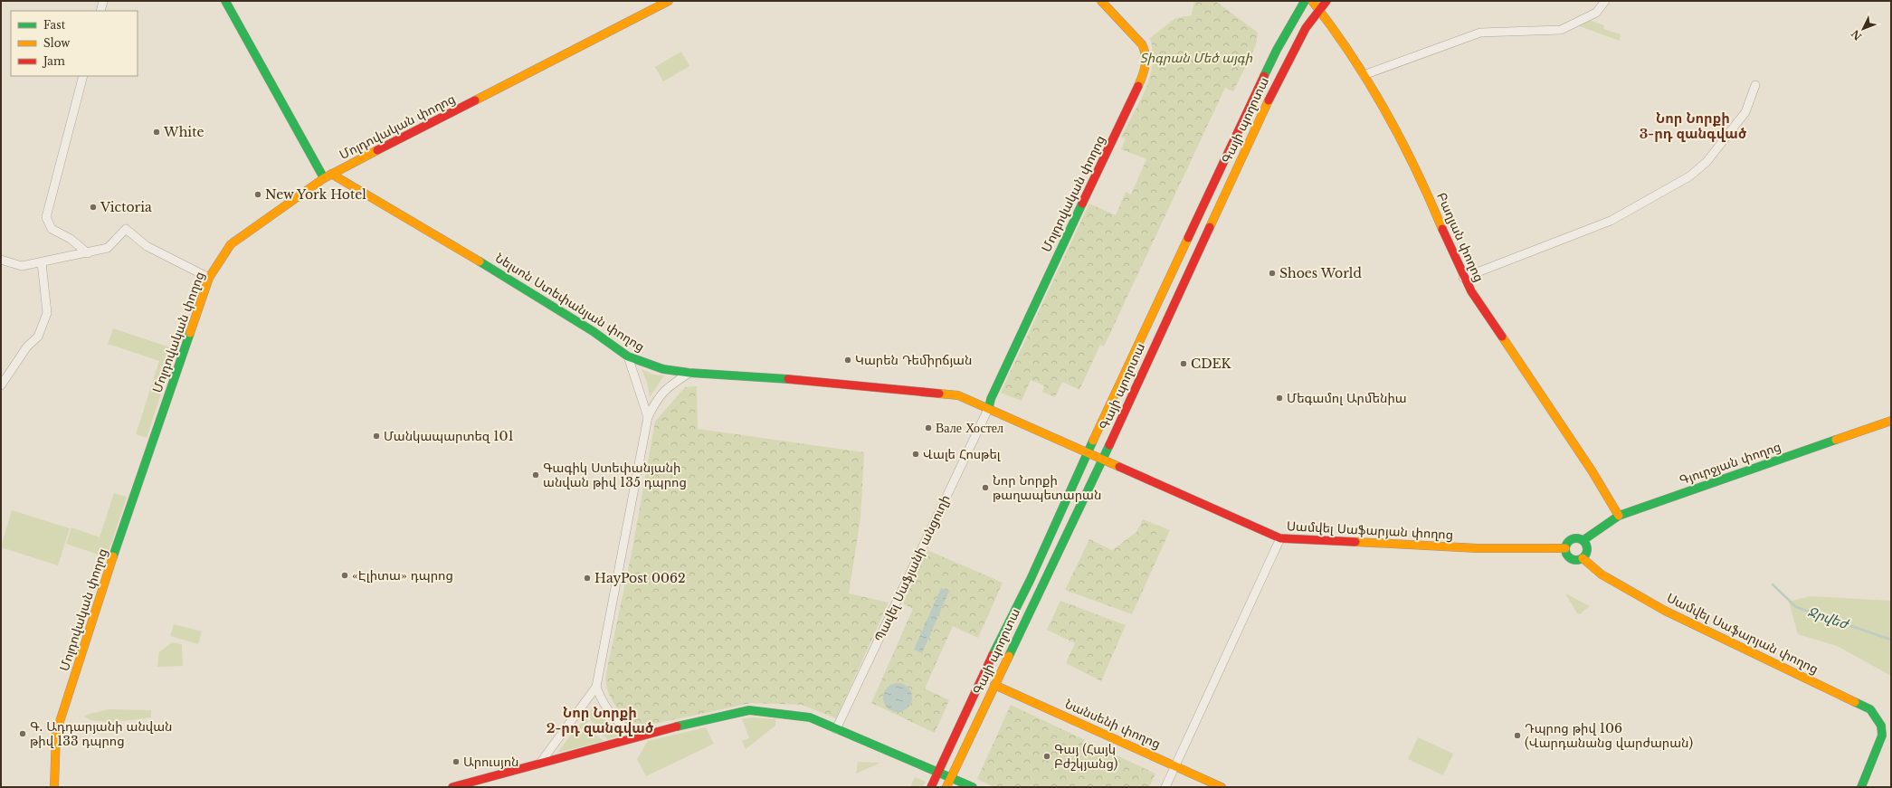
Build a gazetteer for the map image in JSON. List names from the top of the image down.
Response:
{
  "streets": {
    "street": [
      "Գայի պողոտա",
      "Մոլդովական փողոց",
      "Բաղյան փողոց",
      "Նելսոն Ստեփանյան փողոց",
      "Գյուրջյան փողոց",
      "Սամվել Սաֆարյան փողոց",
      "Պավել Սաֆյանի անցուղի",
      "Նանսենի փողոց"
    ]
  },
  "crossings": [
    ["Գայի պողոտա", "Բաղյան փողոց"],
    ["Գայի պողոտա", "Նելսոն Ստեփանյան փողոց"],
    ["Գայի պողոտա", "Սամվել Սաֆարյան փողոց"],
    ["Գայի պողոտա", "Նանսենի փողոց"],
    ["Մոլդովական փողոց", "Նելսոն Ստեփանյան փողոց"],
    ["Մոլդովական փողոց", "Պավել Սաֆյանի անցուղի"],
    ["Բաղյան փողոց", "Գյուրջյան փողոց"],
    ["Նելսոն Ստեփանյան փողոց", "Սամվել Սաֆարյան փողոց"],
    ["Նելսոն Ստեփանյան փողոց", "Պավել Սաֆյանի անցուղի"],
    ["Գյուրջյան փողոց", "Սամվել Սաֆարյան փողոց"]
  ],
  "districts": ["Նոր Նորքի 3-րդ զանգված", "Նոր Նորքի 2-րդ զանգված"],
  "water": ["Ջրվեժ"],
  "parks": ["Տիգրան Մեծ այգի"],
  "places": [
    "White",
    "New York Hotel",
    "Victoria",
    "Shoes World",
    "Կարեն Դեմիրճյան",
    "CDEK",
    "Մեգամոլ Արմենիա",
    "Вале Хостел",
    "Մանկապարտեզ 101",
    "Վալե Հոսթել",
    "Գագիկ Ստեփանյանի անվան թիվ 135 դպրոց",
    "Նոր Նորքի թաղապետարան",
    "«Էլիտա» դպրոց",
    "HayPost 0062",
    "Գ. Ադդարյանի անվան թիվ 133 դպրոց",
    "Դպրոց թիվ 106 (Վարդանանց վարժարան)",
    "Գայ (Հայկ Բժշկյանց)",
    "Արուսյոն"
  ],
  "legend": ["Fast", "Slow", "Jam"],
  "north": "bottom left"
}
